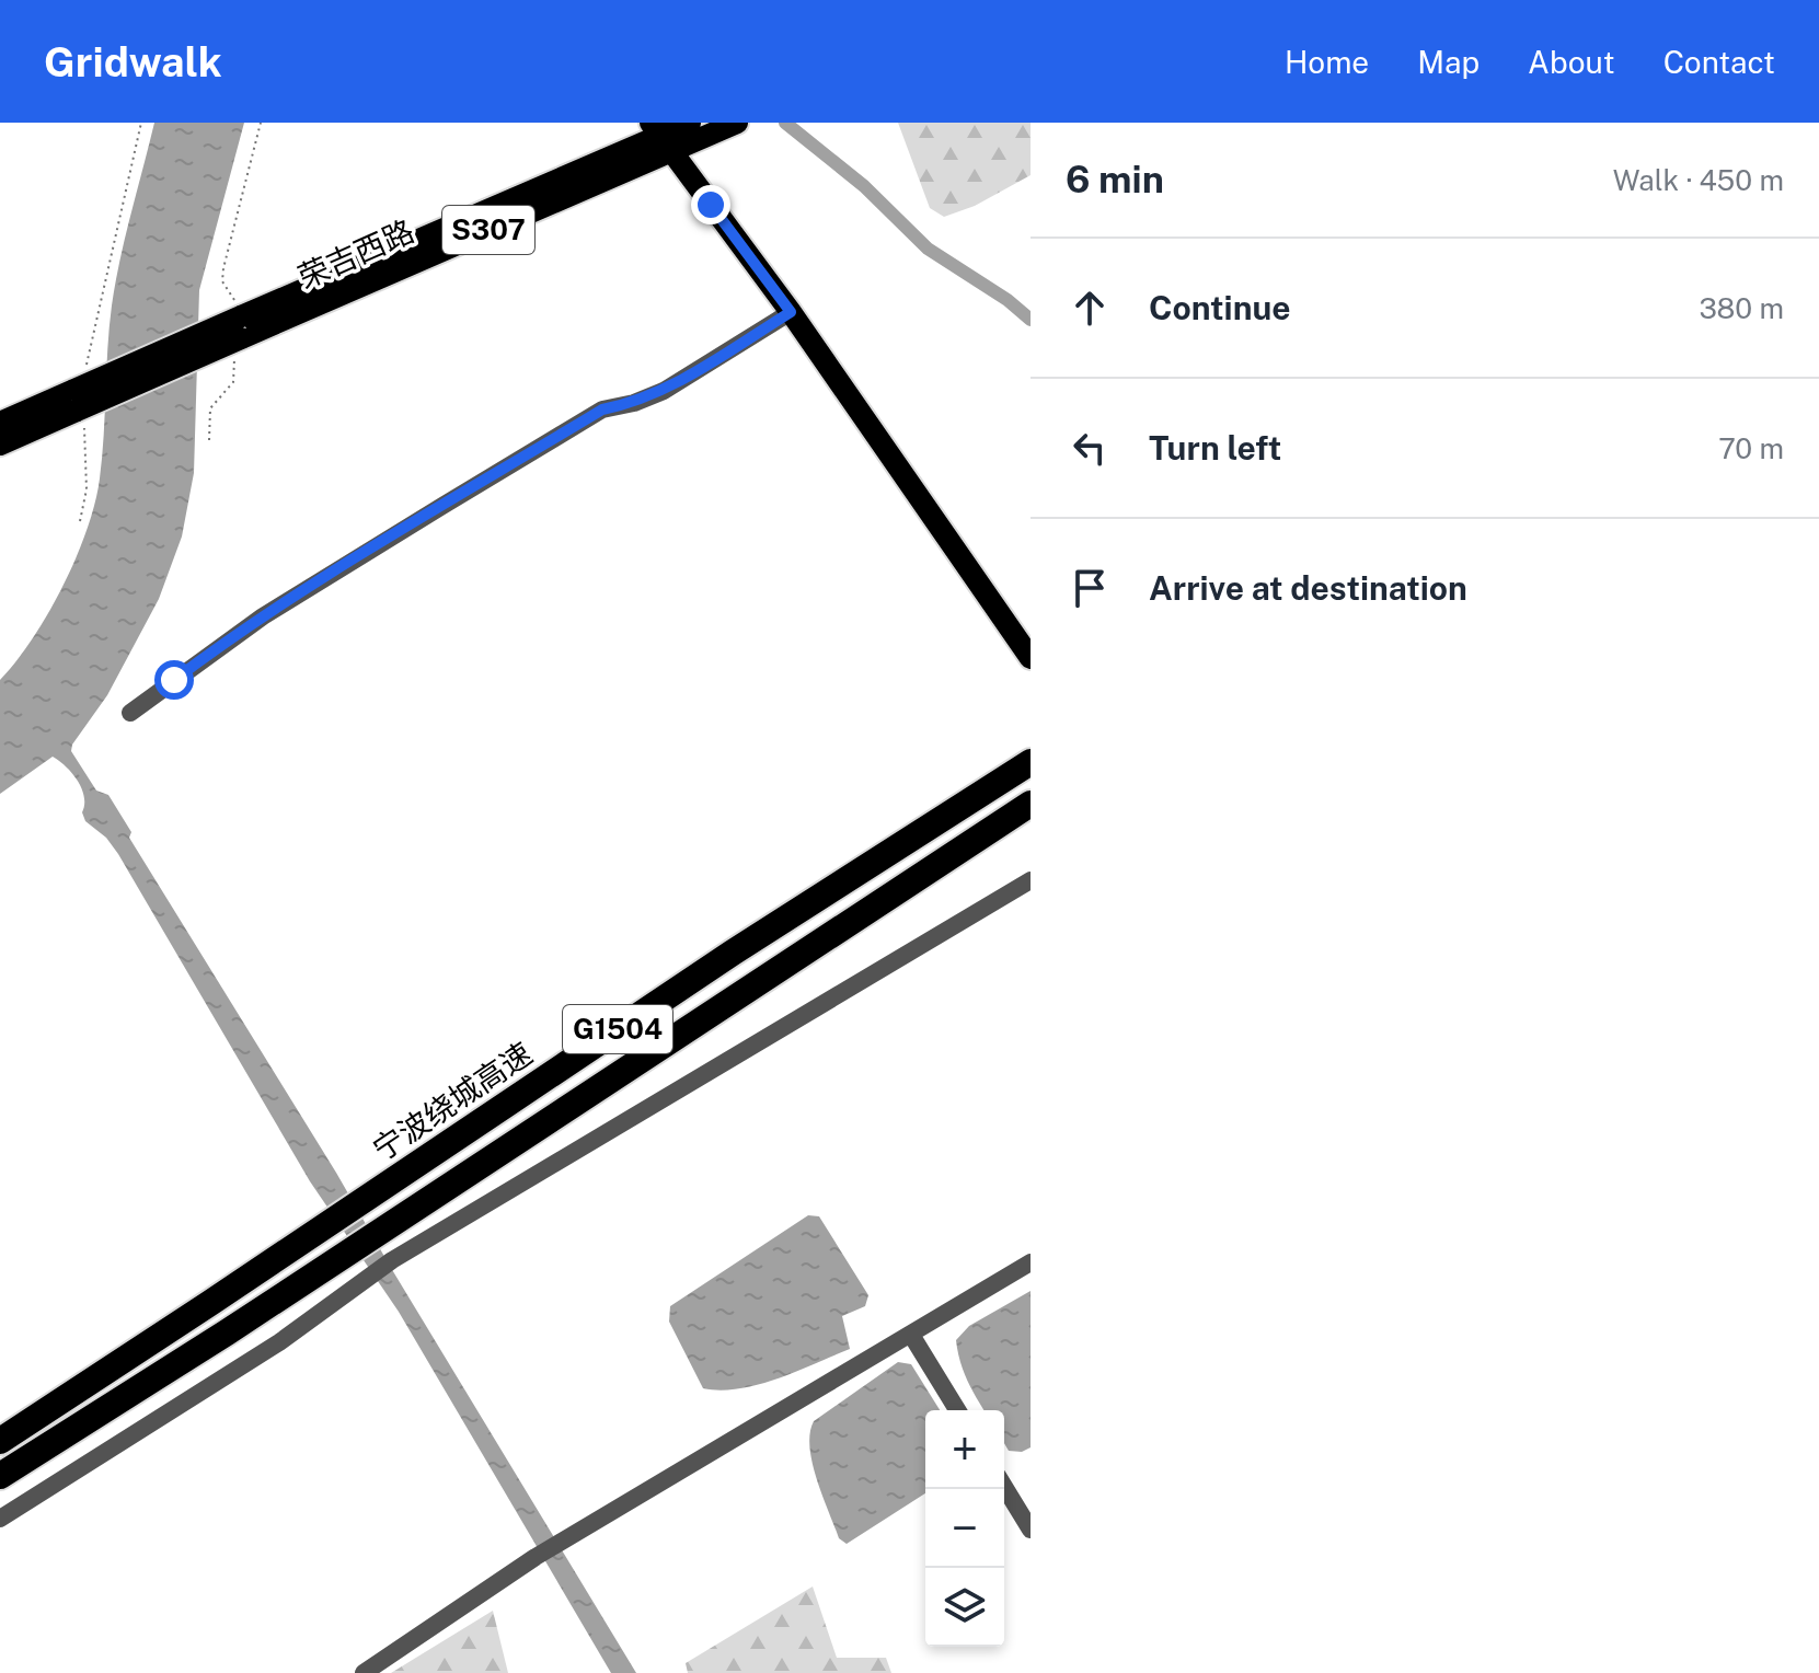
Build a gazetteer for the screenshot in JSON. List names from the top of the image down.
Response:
{
  "streets": {
    "highway": ["G1504", "宁波绕城高速"],
    "main road": ["S307", "荣吉西路"]
  },
  "page": {
    "header": "Gridwalk",
    "nav": [
      "Home",
      "Map",
      "About",
      "Contact"
    ],
    "heading": ["6 min", "Walk · 450 m"],
    "list": [
      ["Continue", "380 m"],
      ["Turn left", "70 m"],
      "Arrive at destination"
    ],
    "map_buttons": ["+", "−"]
  }
}
